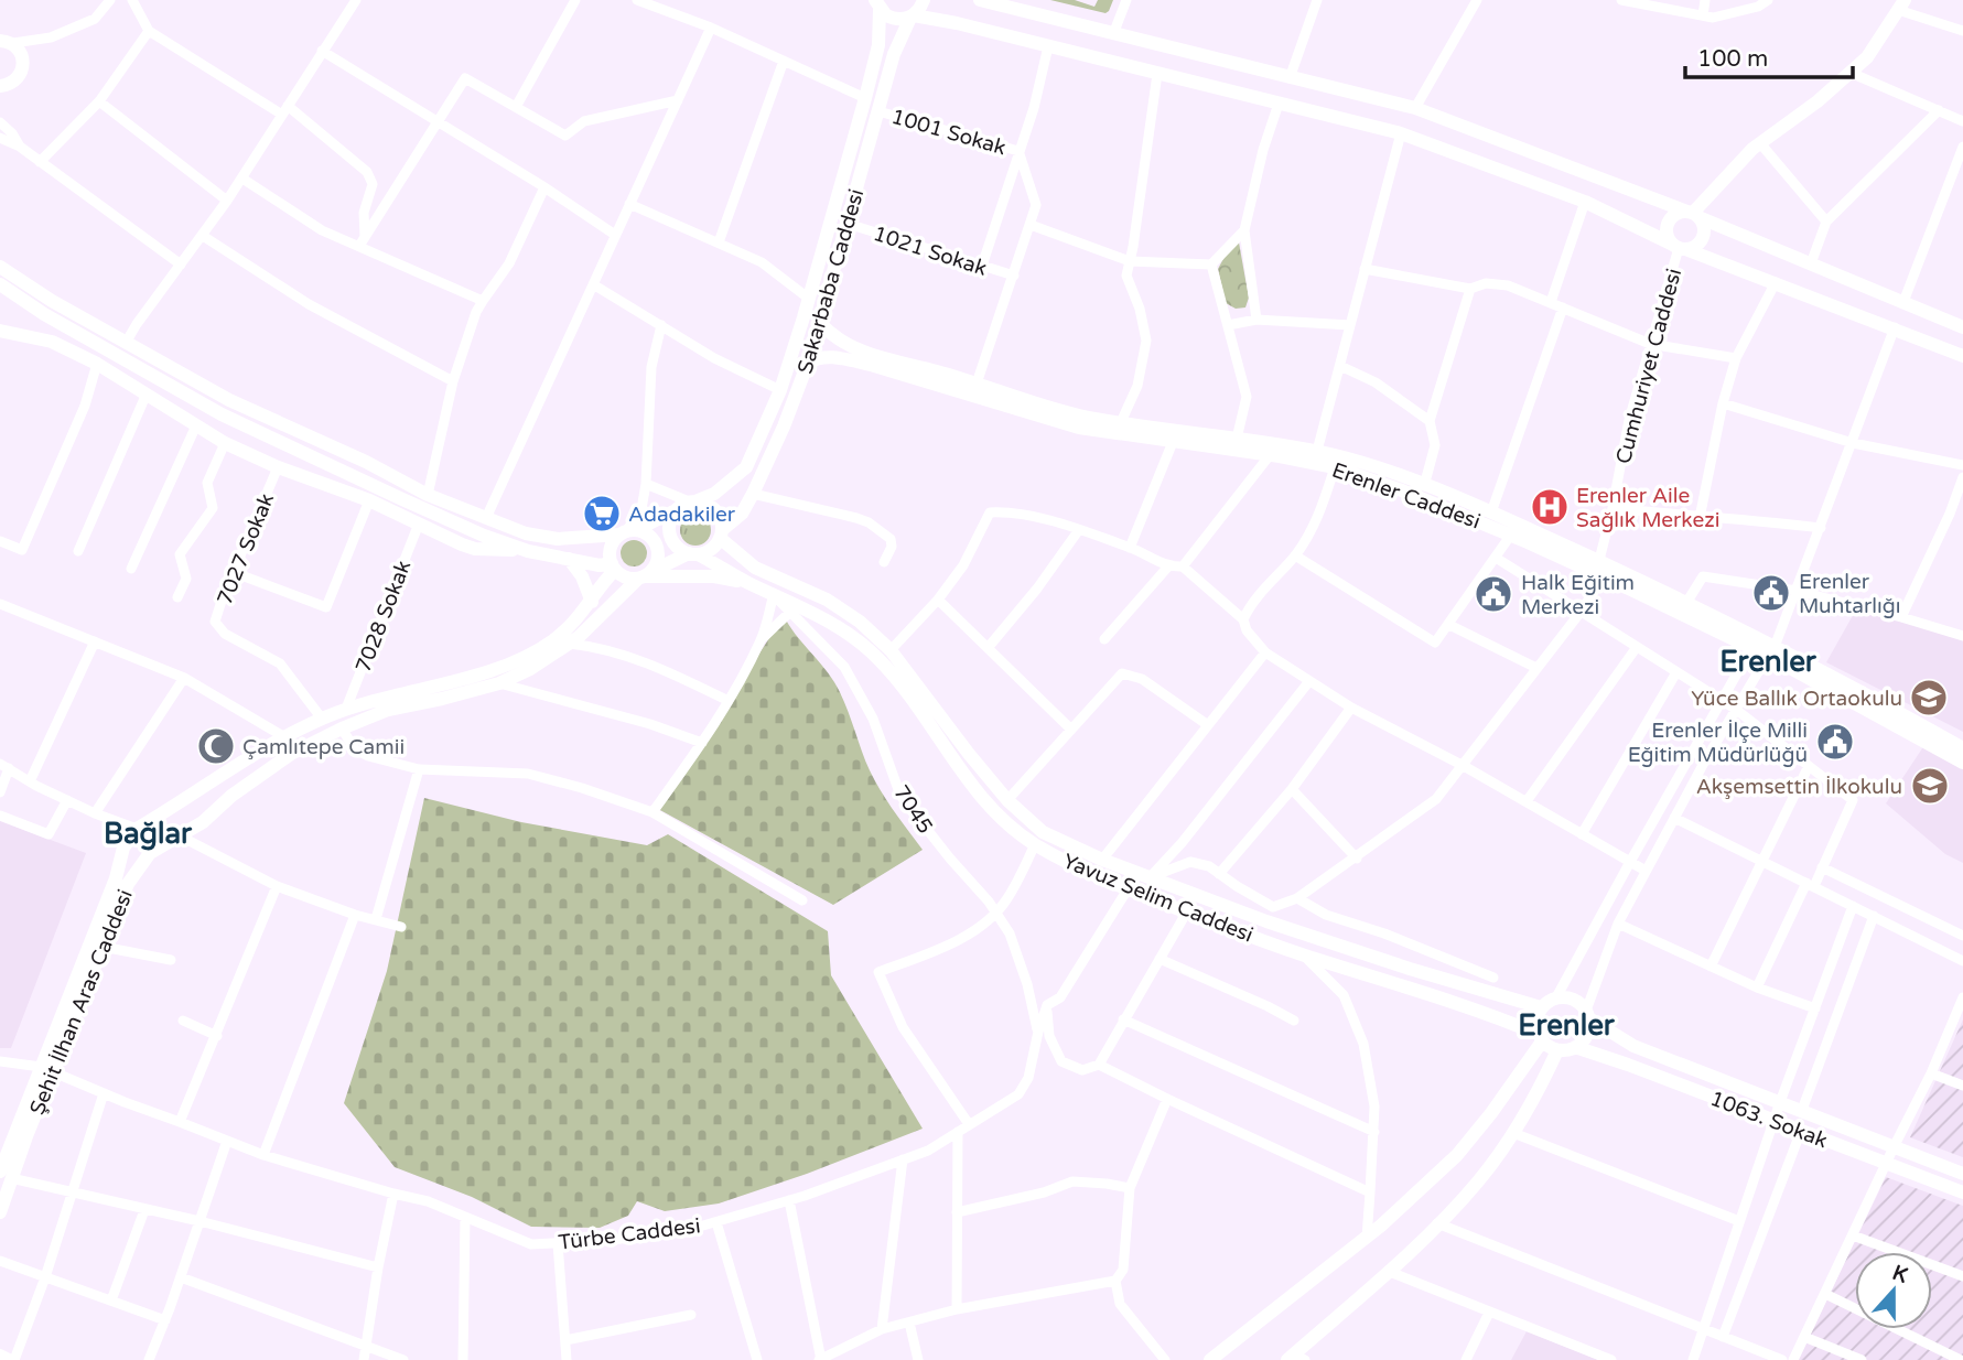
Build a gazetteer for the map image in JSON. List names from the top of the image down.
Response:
{
  "streets": {
    "main road": [
      "Sakarbaba Caddesi",
      "Erenler Caddesi",
      "Yavuz Selim Caddesi",
      "Şehit İlhan Aras Caddesi",
      "1063. Sokak"
    ],
    "street": [
      "1001 Sokak",
      "1021 Sokak",
      "Cumhuriyet Caddesi",
      "7027 Sokak",
      "7028 Sokak",
      "7045",
      "Türbe Caddesi"
    ]
  },
  "crossings": [
    ["1001 Sokak", "Sakarbaba Caddesi"],
    ["1021 Sokak", "Sakarbaba Caddesi"],
    ["Sakarbaba Caddesi", "Erenler Caddesi"],
    ["Sakarbaba Caddesi", "Yavuz Selim Caddesi"],
    ["Sakarbaba Caddesi", "Şehit İlhan Aras Caddesi"],
    ["Cumhuriyet Caddesi", "Erenler Caddesi"],
    ["7045", "Yavuz Selim Caddesi"],
    ["7045", "Türbe Caddesi"],
    ["Yavuz Selim Caddesi", "Şehit İlhan Aras Caddesi"],
    ["Yavuz Selim Caddesi", "1063. Sokak"],
    ["Yavuz Selim Caddesi", "Türbe Caddesi"],
    ["Şehit İlhan Aras Caddesi", "Türbe Caddesi"]
  ],
  "districts": ["Erenler", "Bağlar", "Erenler"],
  "places": {
    "hospital": ["Erenler Aile Sağlık Merkezi"],
    "supermarket": ["Adadakiler"],
    "public building": ["Erenler Muhtarlığı", "Halk Eğitim Merkezi", "Erenler İlçe Milli Eğitim Müdürlüğü"],
    "school or university": ["Yüce Ballık Ortaokulu", "Akşemsettin İlkokulu"],
    "mosque": ["Çamlıtepe Camii"]
  },
  "scale_bar": "100 m",
  "north": "top"
}
